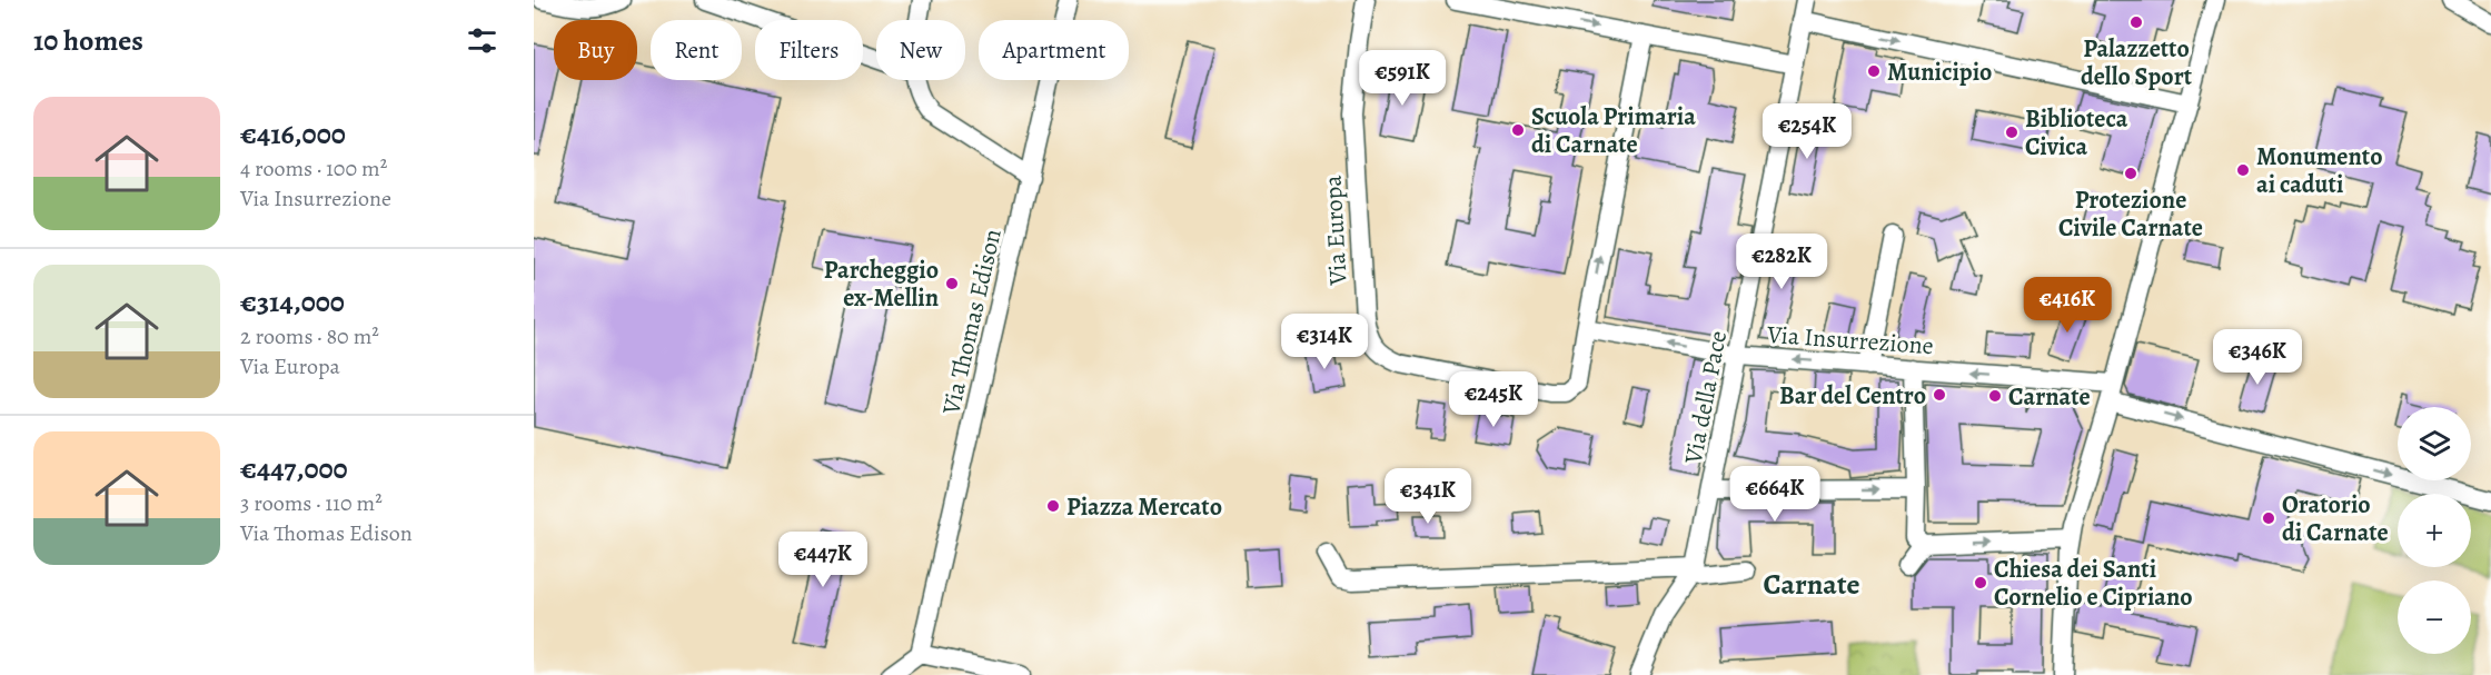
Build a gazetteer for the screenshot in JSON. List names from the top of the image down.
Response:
{
  "streets": {
    "street": [
      "Via Europa",
      "Via Thomas Edison",
      "Via Insurrezione",
      "Via della Pace"
    ]
  },
  "crossings": [
    ["Via Europa", "Via Insurrezione"],
    ["Via Insurrezione", "Via della Pace"]
  ],
  "districts": ["Carnate"],
  "places": [
    "Palazzetto dello Sport",
    "Municipio",
    "Scuola Primaria di Carnate",
    "Biblioteca Civica",
    "Monumento ai caduti",
    "Protezione Civile Carnate",
    "Parcheggio ex-Mellin",
    "Bar del Centro",
    "Carnate",
    "Piazza Mercato",
    "Oratorio di Carnate",
    "Chiesa dei Santi Cornelio e Cipriano"
  ],
  "page": {
    "heading": "10 homes",
    "chip": [
      "Buy",
      "Rent",
      "Filters",
      "New",
      "Apartment"
    ],
    "price": [
      "€591K",
      "€254K",
      "€282K",
      "€416K",
      "€314K",
      "€346K",
      "€245K",
      "€664K",
      "€341K",
      "€447K"
    ],
    "list": [
      {
        "name": "€416,000",
        "note": "4 rooms · 100 m² · Via Insurrezione"
      },
      {
        "name": "€314,000",
        "note": "2 rooms · 80 m² · Via Europa"
      },
      {
        "name": "€447,000",
        "note": "3 rooms · 110 m² · Via Thomas Edison"
      }
    ],
    "map_buttons": ["+", "−"]
  }
}
